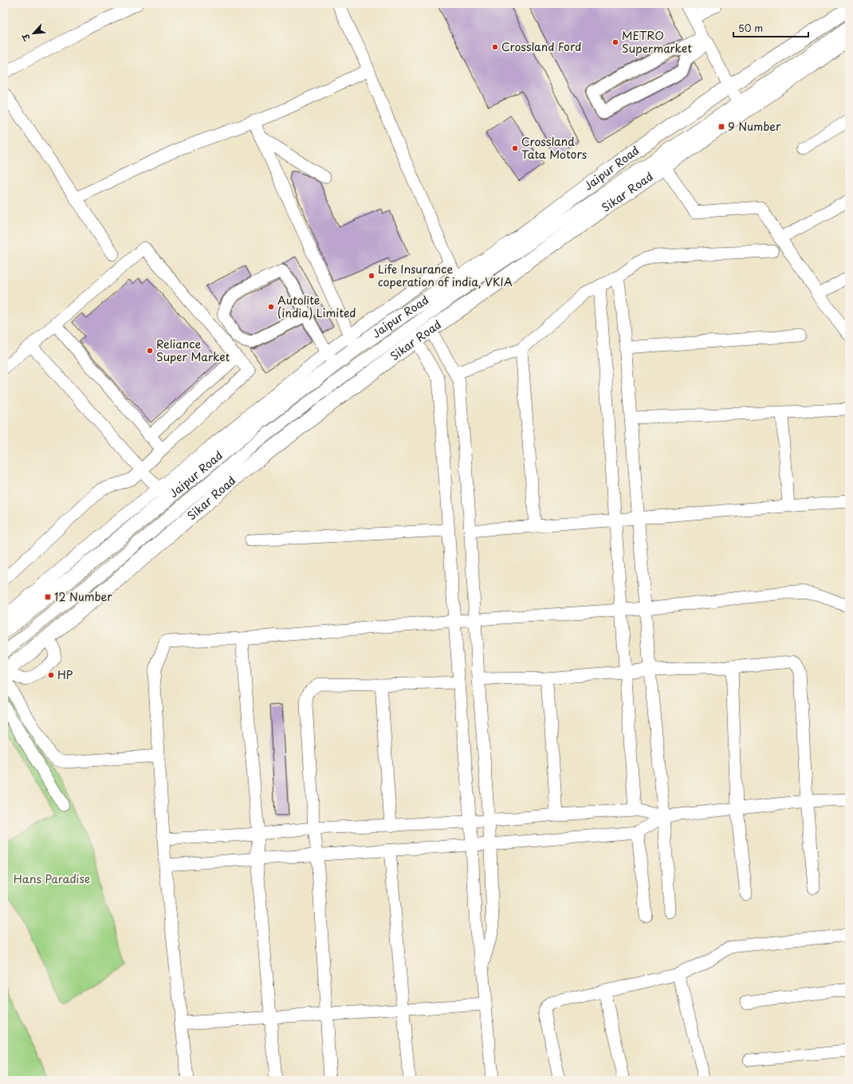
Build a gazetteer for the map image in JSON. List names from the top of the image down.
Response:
{
  "streets": {
    "main road": ["Jaipur Road", "Sikar Road"]
  },
  "parks": ["Hans Paradise"],
  "places": {
    "other": [
      "METRO Supermarket",
      "Crossland Ford",
      "Crossland Tata Motors",
      "Life Insurance coperation of india, VKIA",
      "Autolite (india) Limited",
      "Reliance Super Market",
      "HP"
    ],
    "transit": ["9 Number", "12 Number"]
  },
  "scale_bar": "50 m",
  "north": "bottom left"
}
